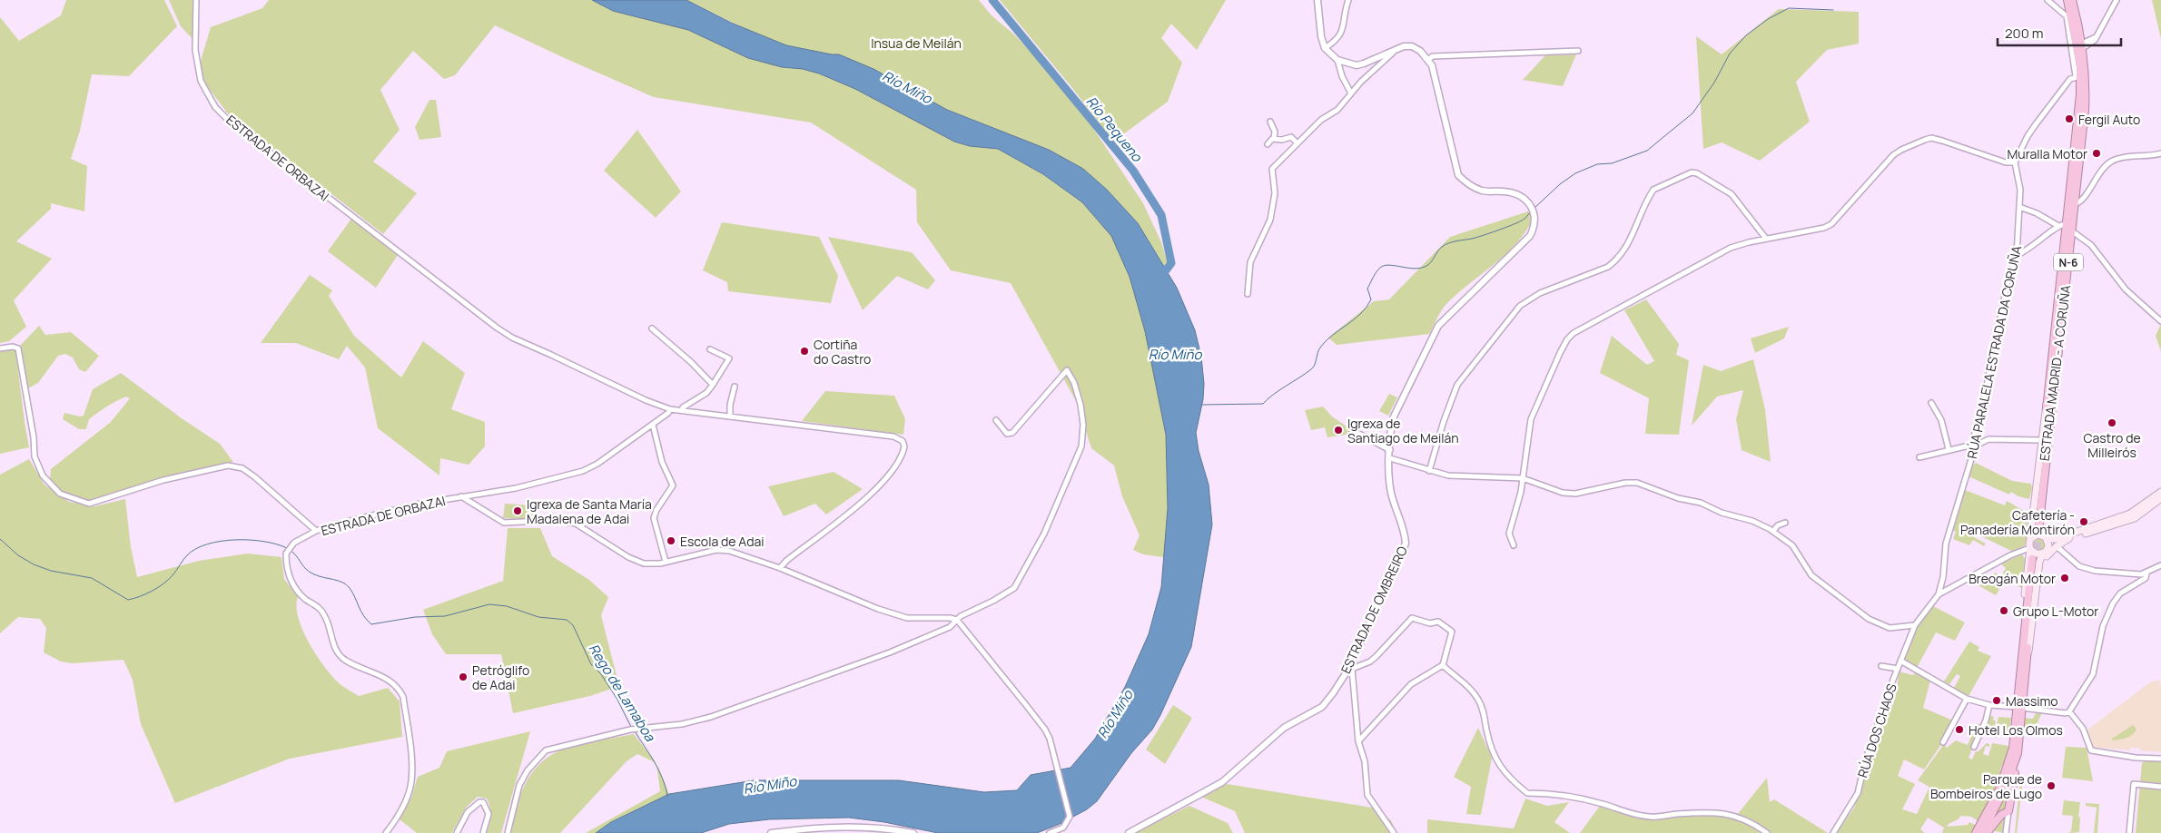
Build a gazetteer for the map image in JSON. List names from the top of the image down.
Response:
{
  "streets": {
    "highway": ["N-6", "ESTRADA MADRID - A CORUÑA"],
    "street": [
      "ESTRADA DE ORBAZAI",
      "RÚA PARALELA ESTRADA DA CORUÑA",
      "ESTRADA DE OMBREIRO",
      "RÚA DOS CHAOS"
    ]
  },
  "crossings": [
    ["RÚA PARALELA ESTRADA DA CORUÑA", "RÚA DOS CHAOS"]
  ],
  "water": ["Río Miño", "Río Pequeno", "Rego de Lamaboa"],
  "parks": ["Insua de Meilán"],
  "places": [
    "Fergil Auto",
    "Muralla Motor",
    "Cortiña do Castro",
    "Castro de Milleirós",
    "Igrexa de Santiago de Meilán",
    "Igrexa de Santa María Madalena de Adai",
    "Cafetería - Panadería Montirón",
    "Escola de Adai",
    "Breogán Motor",
    "Grupo L-Motor",
    "Petróglifo de Adai",
    "Massimo",
    "Hotel Los Olmos",
    "Parque de Bombeiros de Lugo"
  ],
  "scale_bar": "200 m"
}
